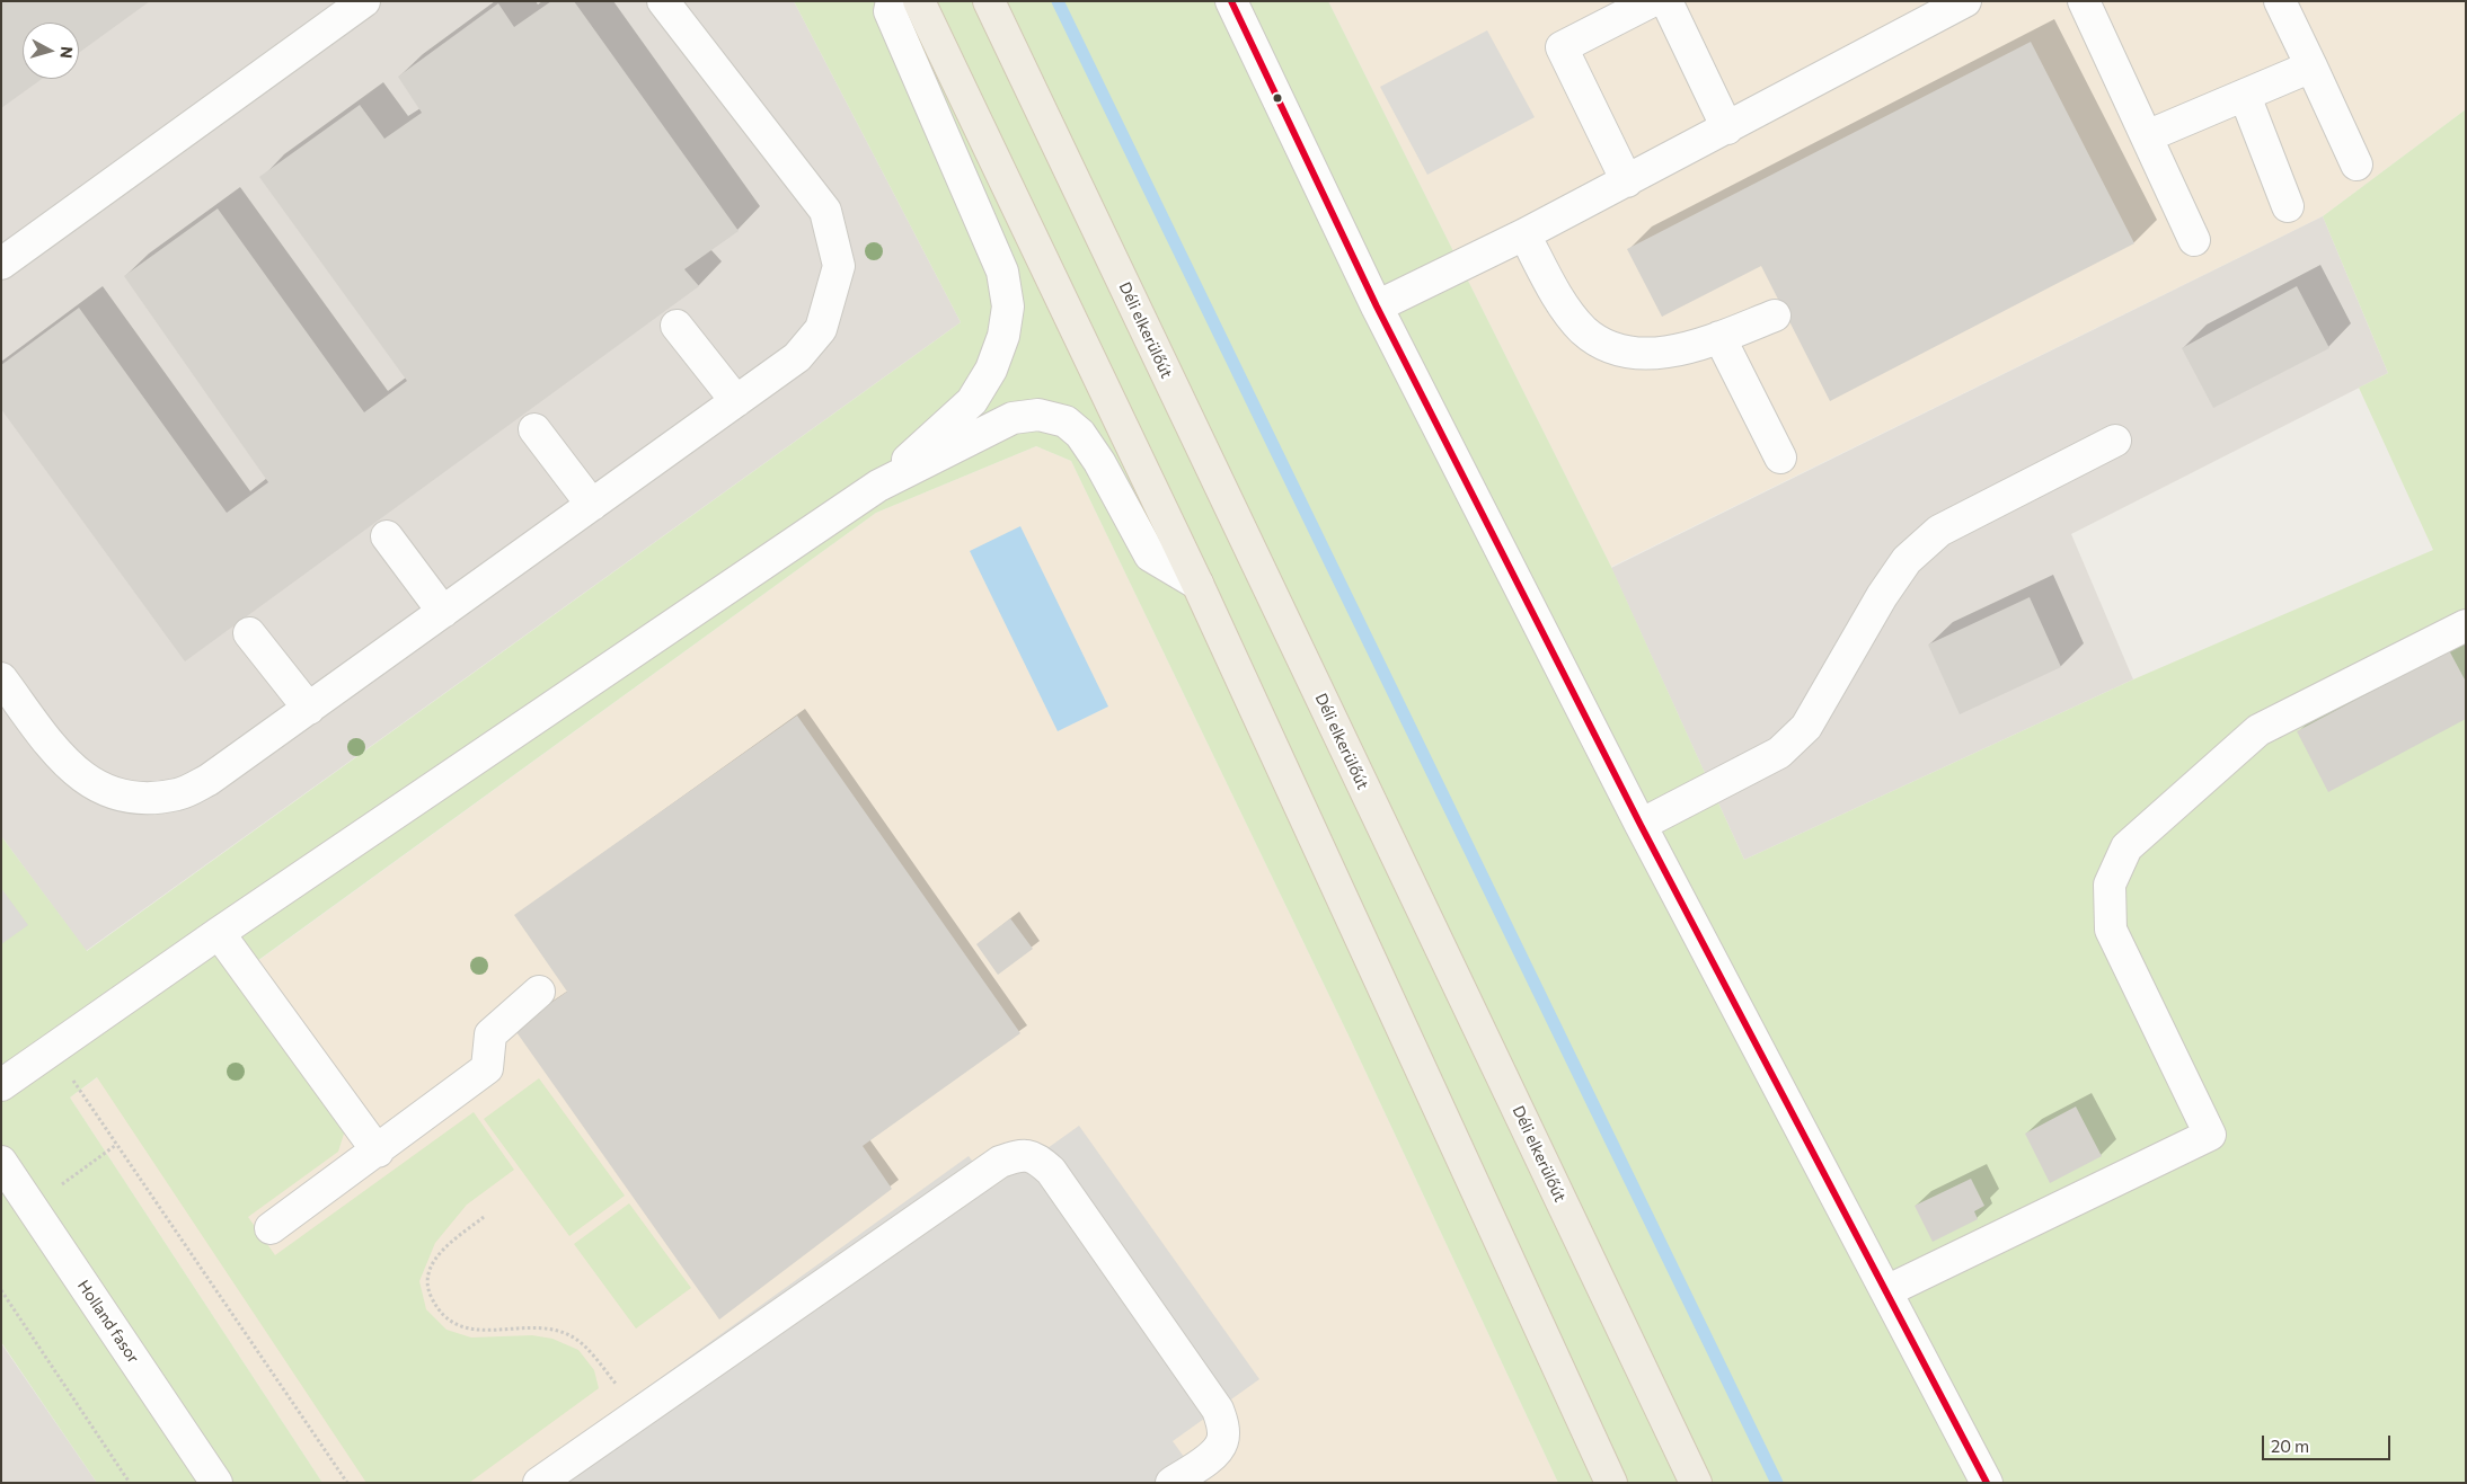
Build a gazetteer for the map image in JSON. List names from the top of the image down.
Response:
{
  "streets": {
    "main road": ["Déli elkerülőút"],
    "street": ["Holland fasor"]
  },
  "scale_bar": "20 m",
  "north": "right"
}
